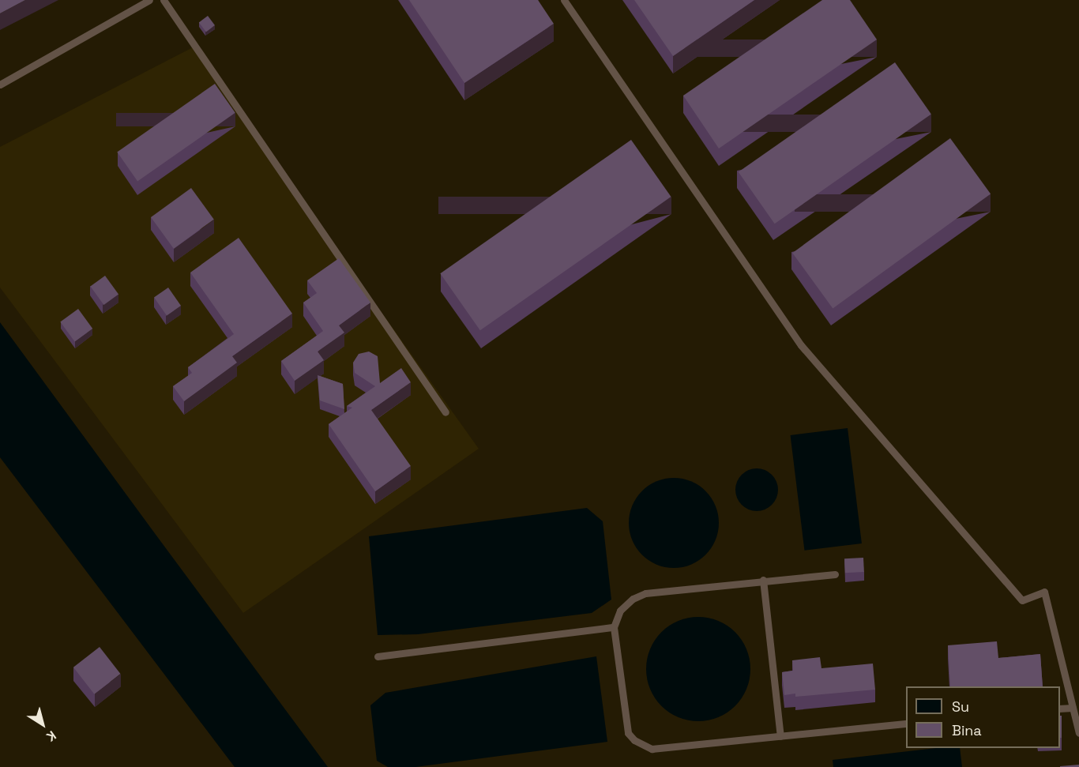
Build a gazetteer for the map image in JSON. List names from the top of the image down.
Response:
{
  "legend": ["Su", "Bina"],
  "north": "bottom right"
}
